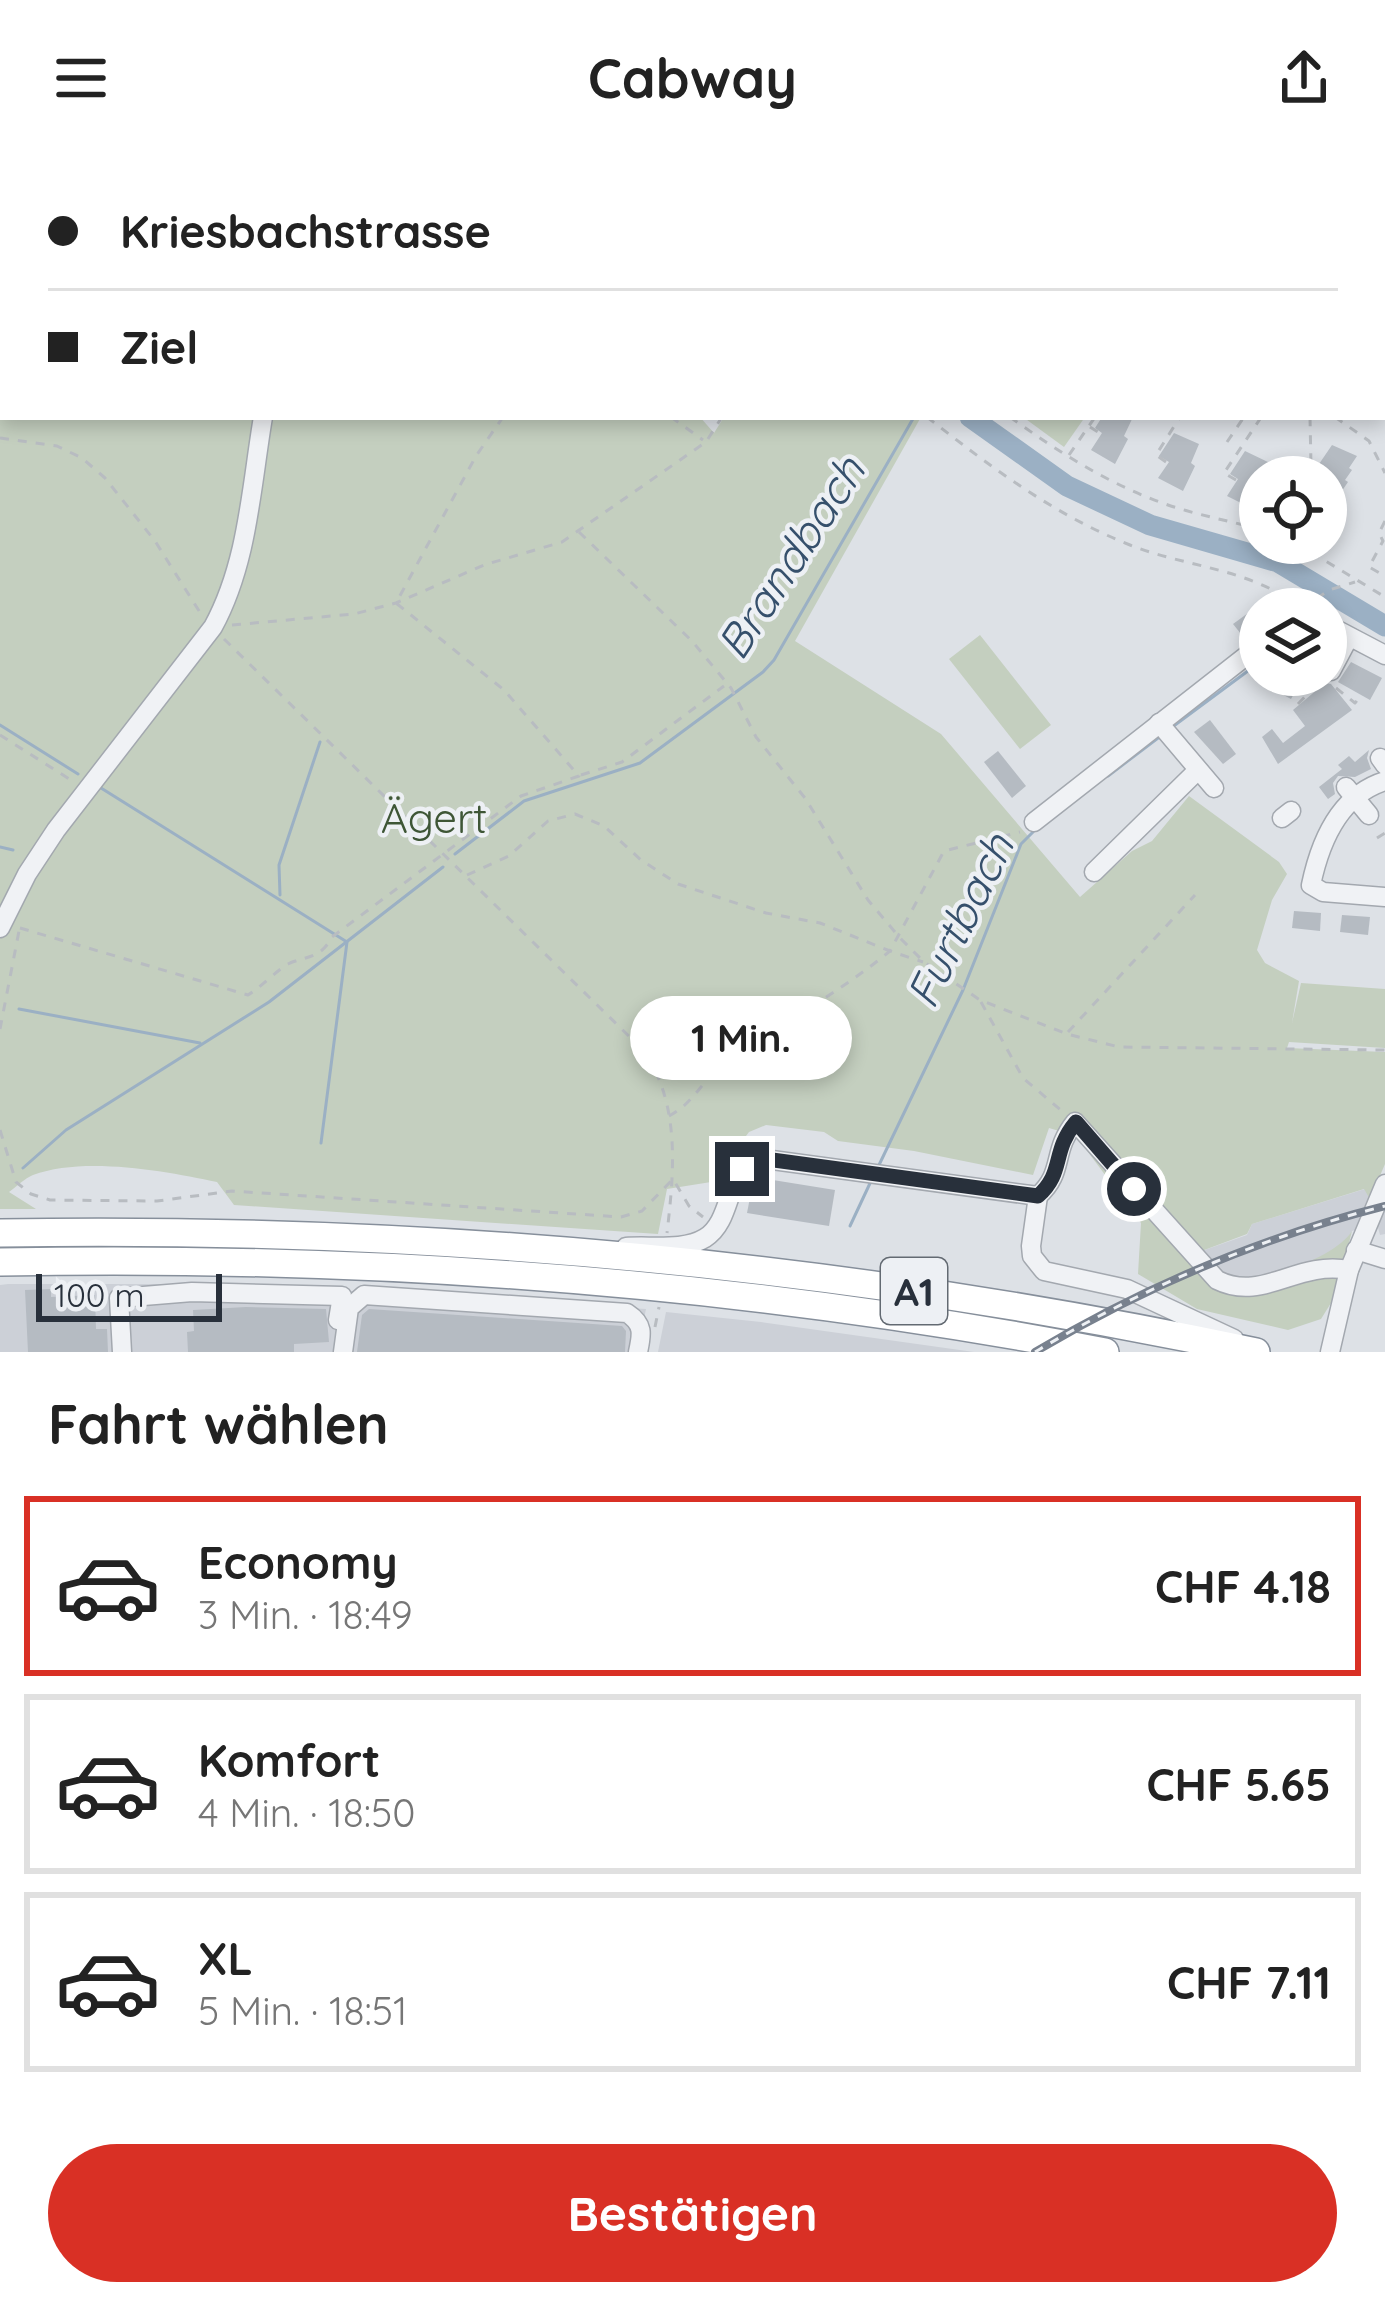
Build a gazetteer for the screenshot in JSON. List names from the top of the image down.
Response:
{
  "streets": {
    "highway": ["A1"]
  },
  "water": ["Brandbach", "Furtbach"],
  "parks": ["Ägert"],
  "scale_bar": "100 m",
  "page": {
    "header": "Cabway",
    "banner": ["Kriesbachstrasse", "Ziel"],
    "bubble": "1 Min.",
    "scale": "100 m",
    "heading": "Fahrt wählen",
    "list": [
      {
        "name": "Economy",
        "note": "3 Min. · 18:49",
        "value": "CHF 4.18"
      },
      {
        "name": "Komfort",
        "note": "4 Min. · 18:50",
        "value": "CHF 5.65"
      },
      {
        "name": "XL",
        "note": "5 Min. · 18:51",
        "value": "CHF 7.11"
      }
    ],
    "buttons": "Bestätigen"
  }
}
